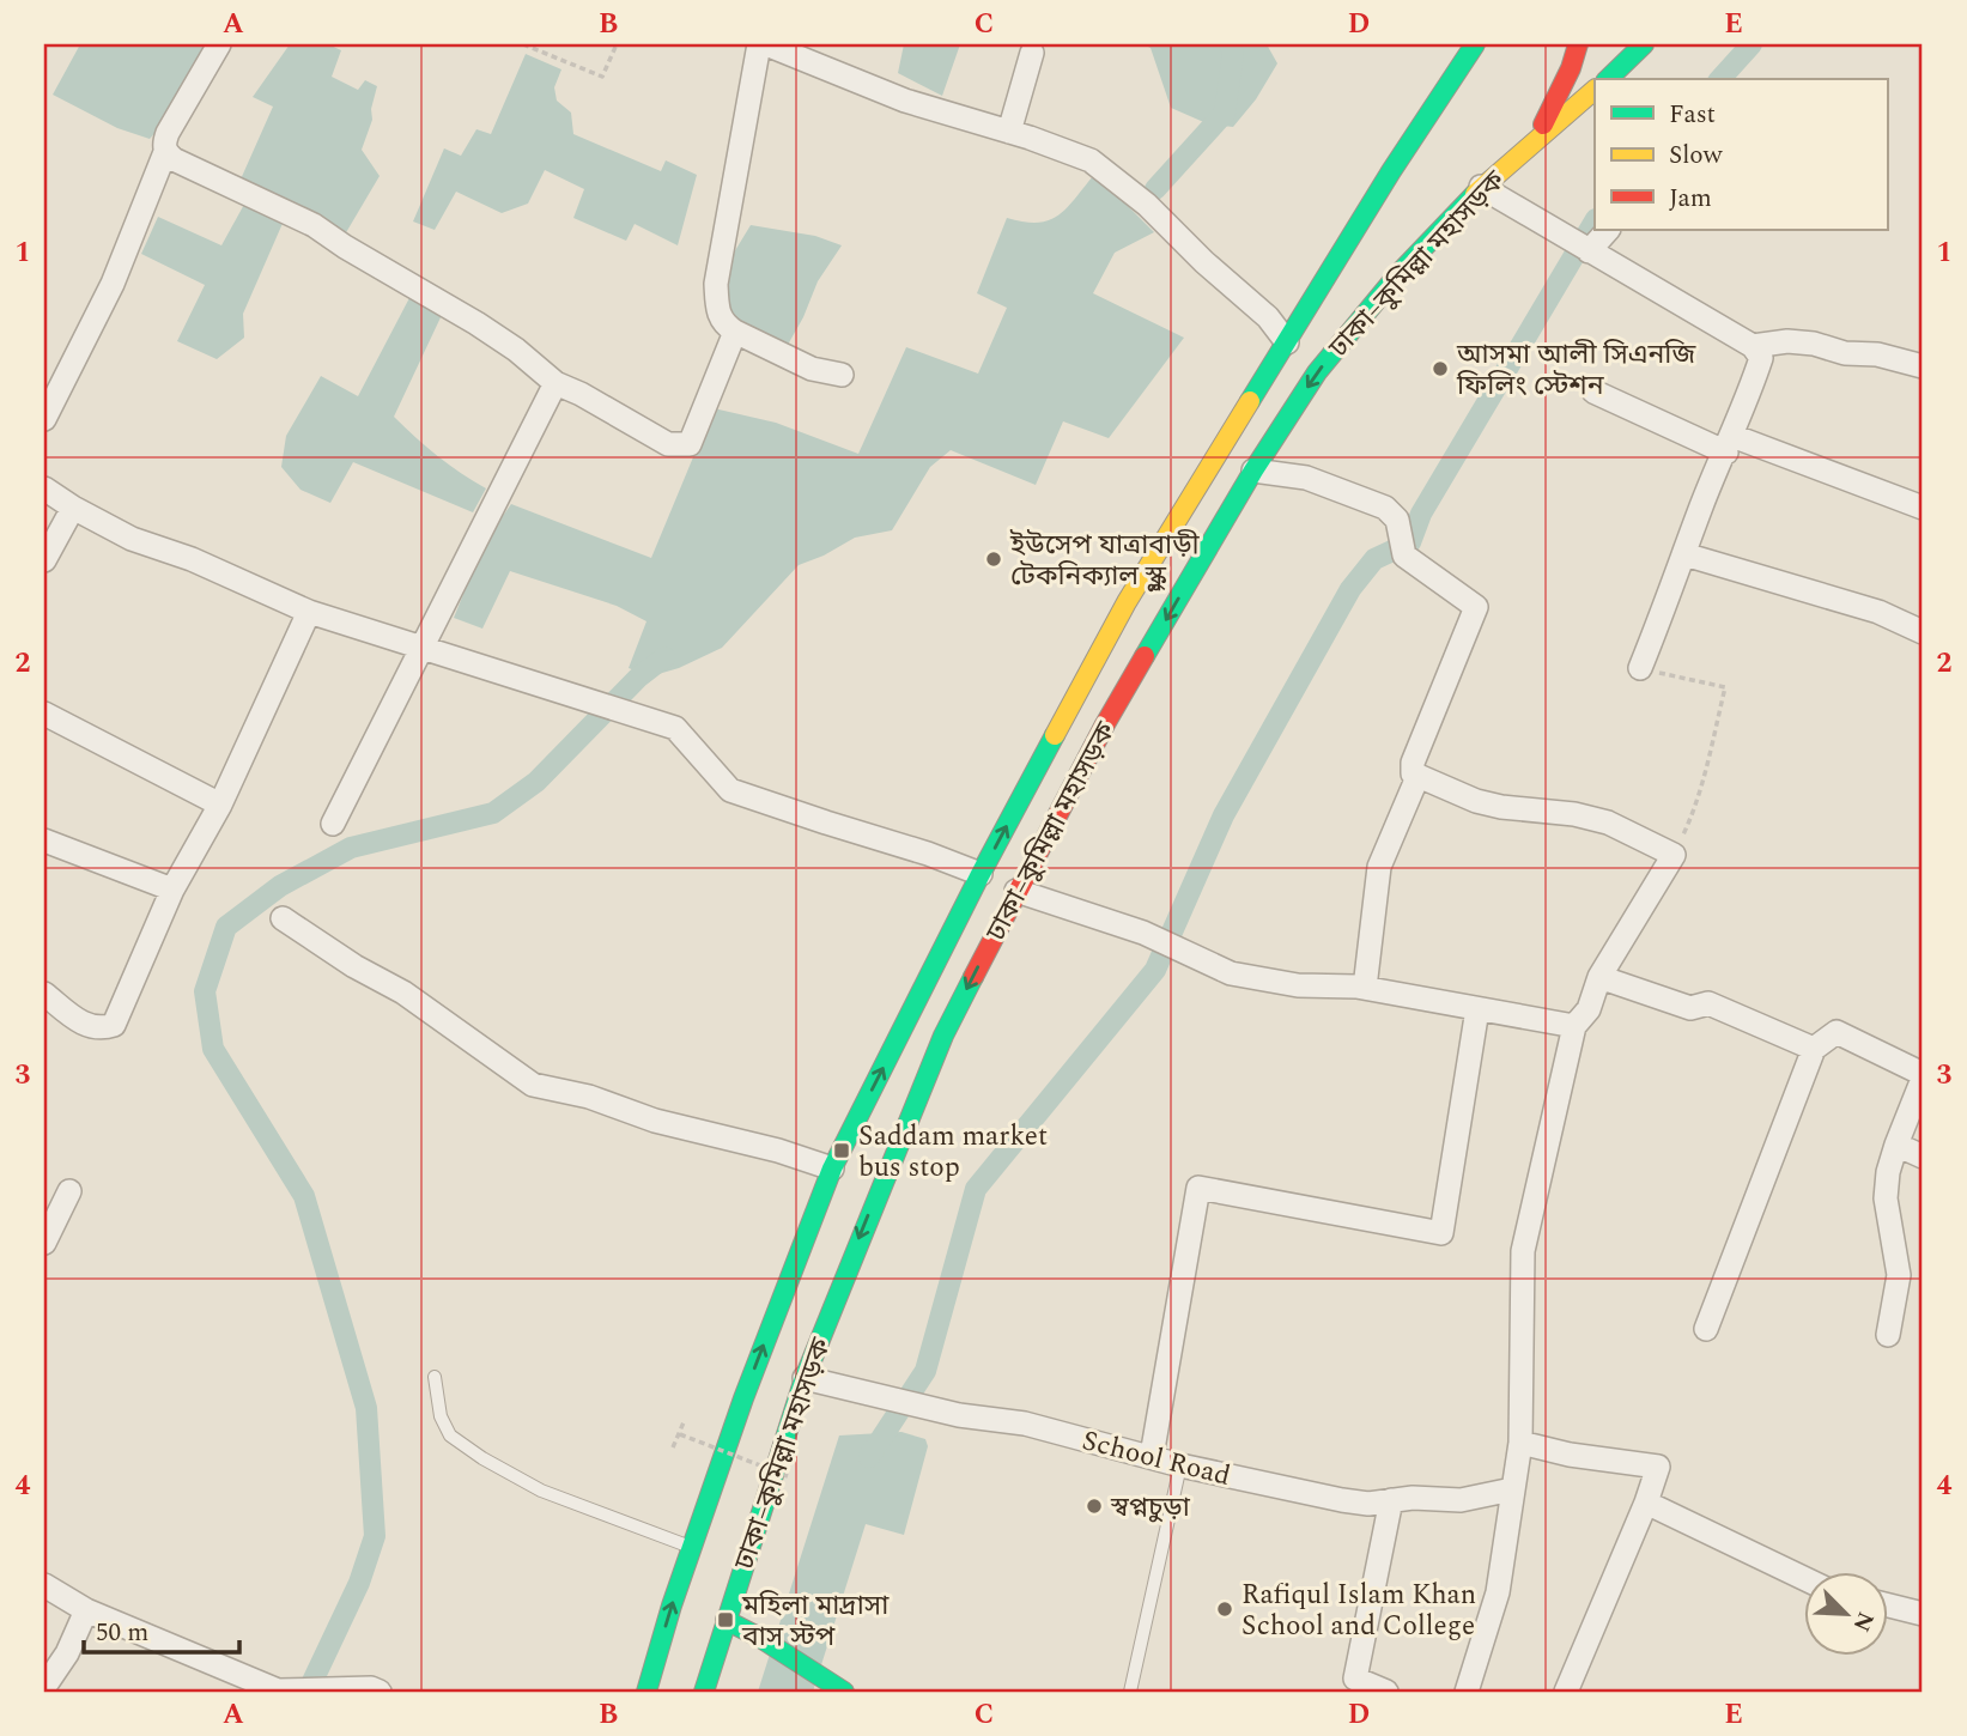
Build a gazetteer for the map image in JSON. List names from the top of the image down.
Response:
{
  "streets": {
    "main road": ["ঢাকা–কুমিল্লা মহাসড়ক"],
    "street": ["School Road"]
  },
  "crossings": [
    ["ঢাকা–কুমিল্লা মহাসড়ক", "School Road"]
  ],
  "places": {
    "other": [
      "আসমা আলী সিএনজি ফিলিং স্টেশন",
      "ইউসেপ যাত্রাবাড়ী টেকনিক্যাল স্কুল",
      "স্বপ্নচুড়া",
      "Rafiqul Islam Khan School and College"
    ],
    "transit": ["Saddam market bus stop", "মহিলা মাদ্রাসা বাস স্টপ"]
  },
  "legend": ["Fast", "Slow", "Jam"],
  "scale_bar": "50 m",
  "north": "bottom right",
  "grid": {
    "columns": [
      "A",
      "B",
      "C",
      "D",
      "E"
    ],
    "rows": [
      "1",
      "2",
      "3",
      "4"
    ]
  }
}
